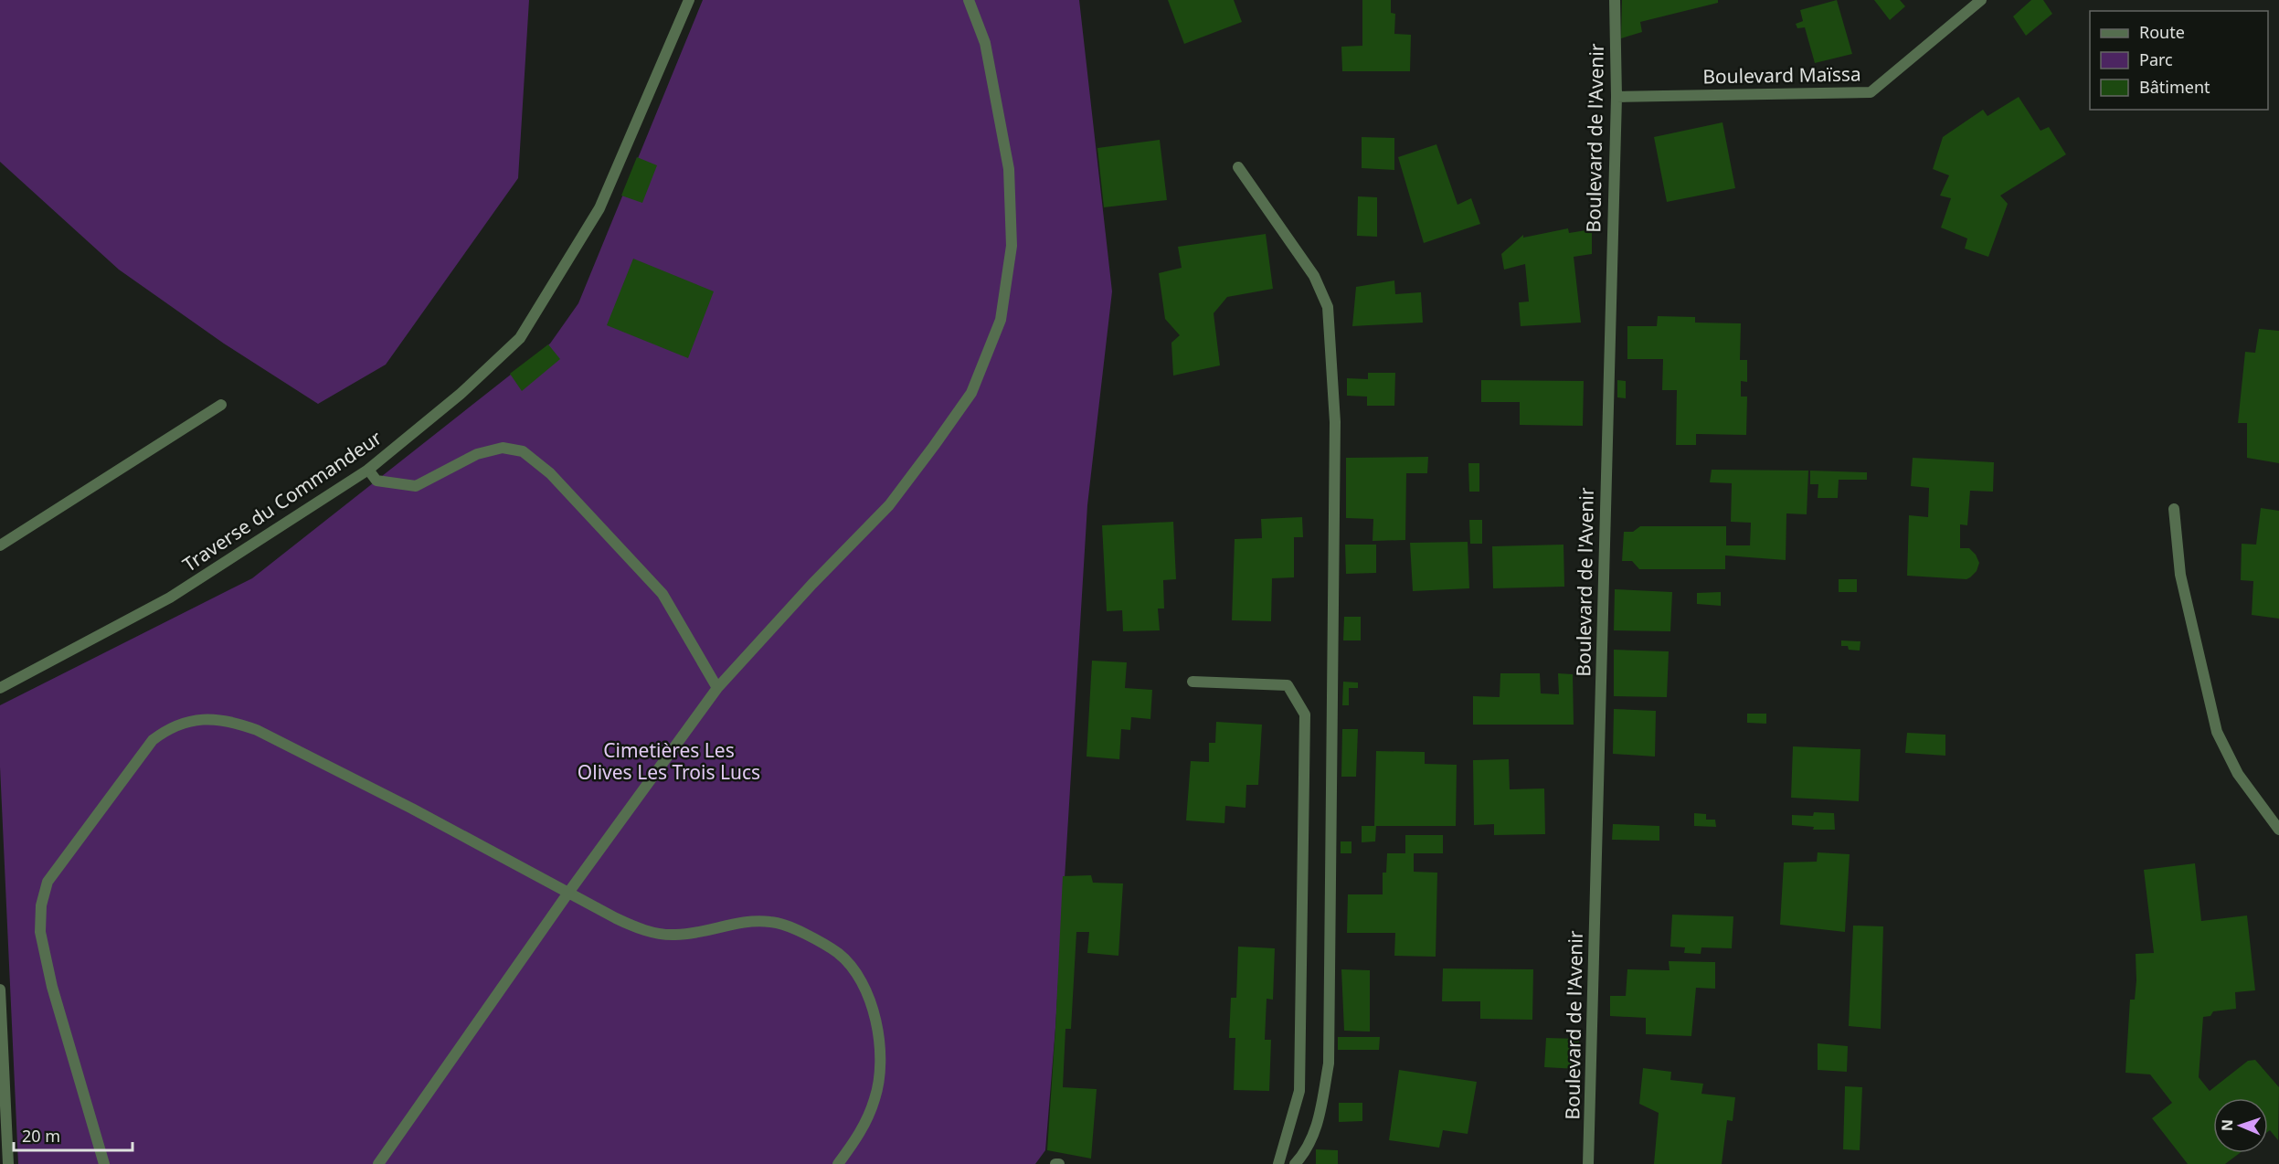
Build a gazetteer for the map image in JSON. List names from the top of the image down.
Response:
{
  "streets": {
    "street": ["Boulevard Maïssa", "Boulevard de l'Avenir", "Traverse du Commandeur"]
  },
  "crossings": [
    ["Boulevard Maïssa", "Boulevard de l'Avenir"]
  ],
  "parks": ["Cimetières Les Olives Les Trois Lucs"],
  "legend": ["Route", "Parc", "Bâtiment"],
  "scale_bar": "20 m",
  "north": "left"
}
